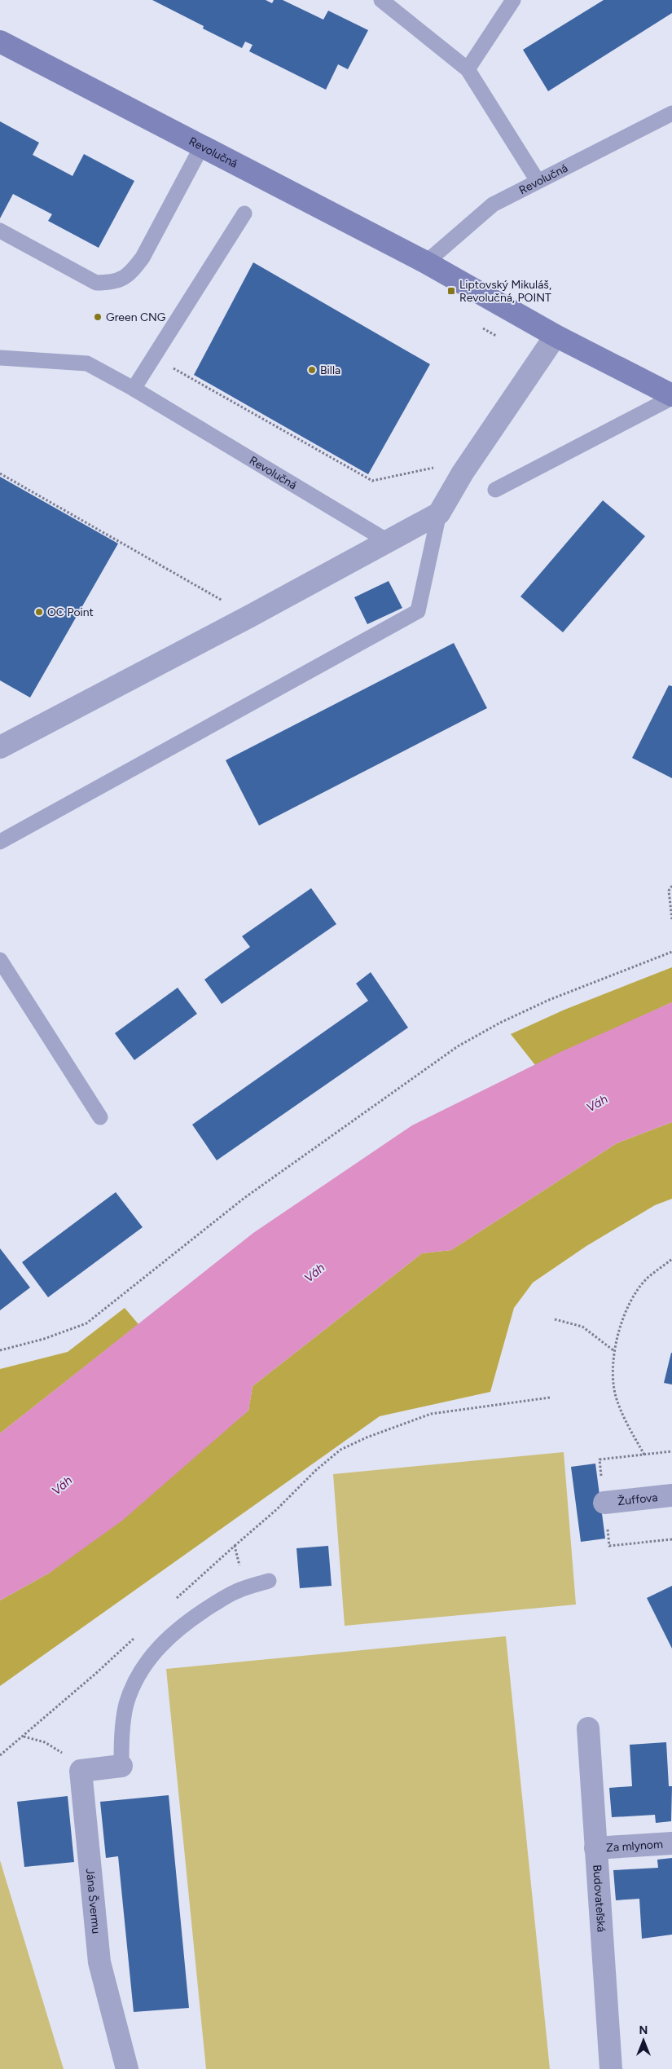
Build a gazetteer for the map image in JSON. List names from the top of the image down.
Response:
{
  "streets": {
    "main road": ["Revolučná"],
    "street": [
      "Žuffova",
      "Za mlynom",
      "Budovateľská",
      "Jána Švermu"
    ]
  },
  "crossings": [
    ["Za mlynom", "Budovateľská"]
  ],
  "water": ["Váh"],
  "places": {
    "transit": ["Liptovský Mikuláš, Revolučná, POINT"],
    "other": ["Green CNG", "Billa", "OC Point"]
  },
  "north": "top"
}
